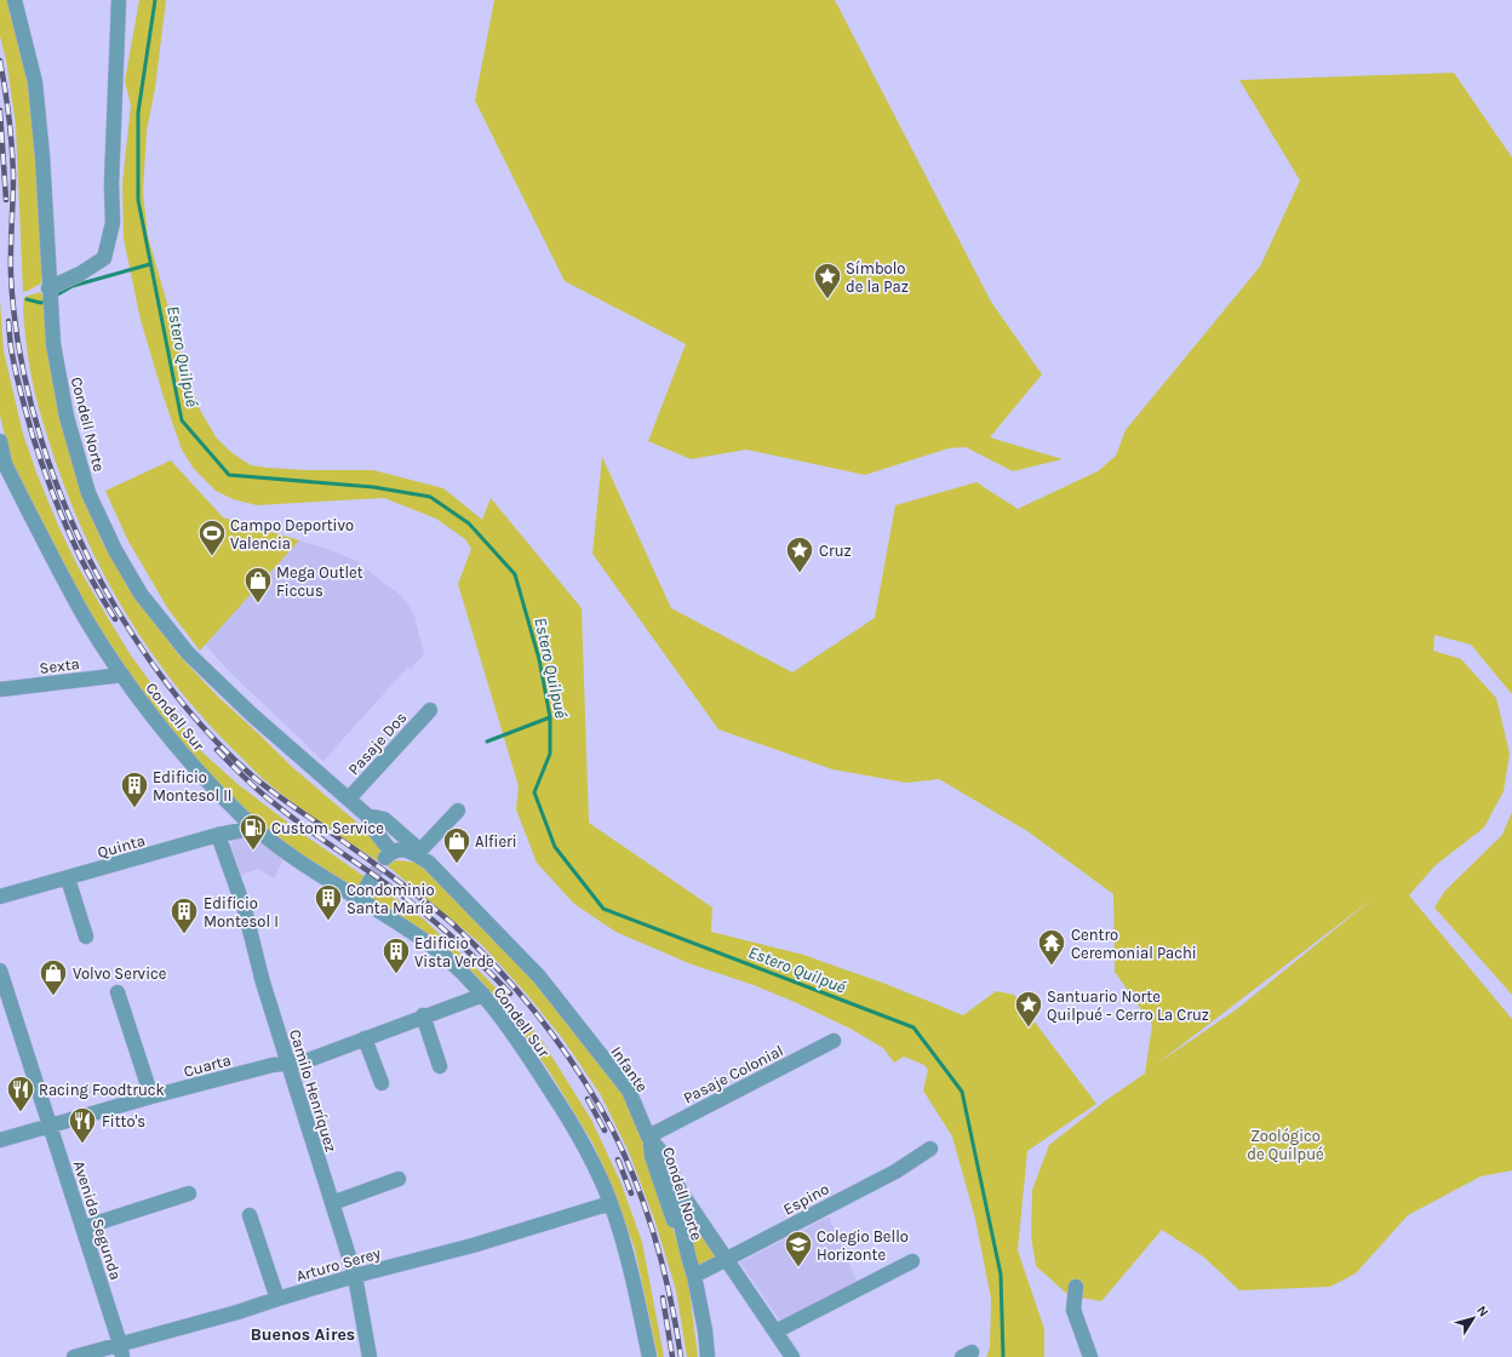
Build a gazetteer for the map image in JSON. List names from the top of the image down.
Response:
{
  "streets": {
    "street": [
      "Condell Norte",
      "Sexta",
      "Condell Sur",
      "Pasaje Dos",
      "Quinta",
      "Cuarta",
      "Infante",
      "Pasaje Colonial",
      "Camilo Henríquez",
      "Espino",
      "Avenida Segunda",
      "Arturo Serey"
    ]
  },
  "crossings": [
    ["Condell Norte", "Infante"],
    ["Condell Norte", "Pasaje Colonial"],
    ["Condell Norte", "Espino"],
    ["Sexta", "Condell Sur"],
    ["Condell Sur", "Quinta"],
    ["Condell Sur", "Cuarta"],
    ["Condell Sur", "Arturo Serey"],
    ["Pasaje Dos", "Infante"],
    ["Quinta", "Camilo Henríquez"],
    ["Cuarta", "Camilo Henríquez"],
    ["Cuarta", "Avenida Segunda"],
    ["Infante", "Pasaje Colonial"],
    ["Infante", "Espino"],
    ["Camilo Henríquez", "Arturo Serey"],
    ["Avenida Segunda", "Arturo Serey"]
  ],
  "districts": ["Buenos Aires"],
  "water": ["Estero Quilpué"],
  "parks": ["Zoológico de Quilpué"],
  "places": {
    "place": ["Símbolo de la Paz", "Cruz", "Santuario Norte Quilpué - Cerro La Cruz"],
    "sports": ["Campo Deportivo Valencia"],
    "shop": ["Mega Outlet Ficcus", "Alfieri", "Volvo Service"],
    "building": [
      "Edificio Montesol II",
      "Condominio Santa María",
      "Edificio Montesol I",
      "Edificio Vista Verde"
    ],
    "fuel station": ["Custom Service"],
    "temple": ["Centro Ceremonial Pachi"],
    "restaurant": ["Racing Foodtruck", "Fitto's"],
    "school or university": ["Colegio Bello Horizonte"]
  },
  "north": "top right"
}
